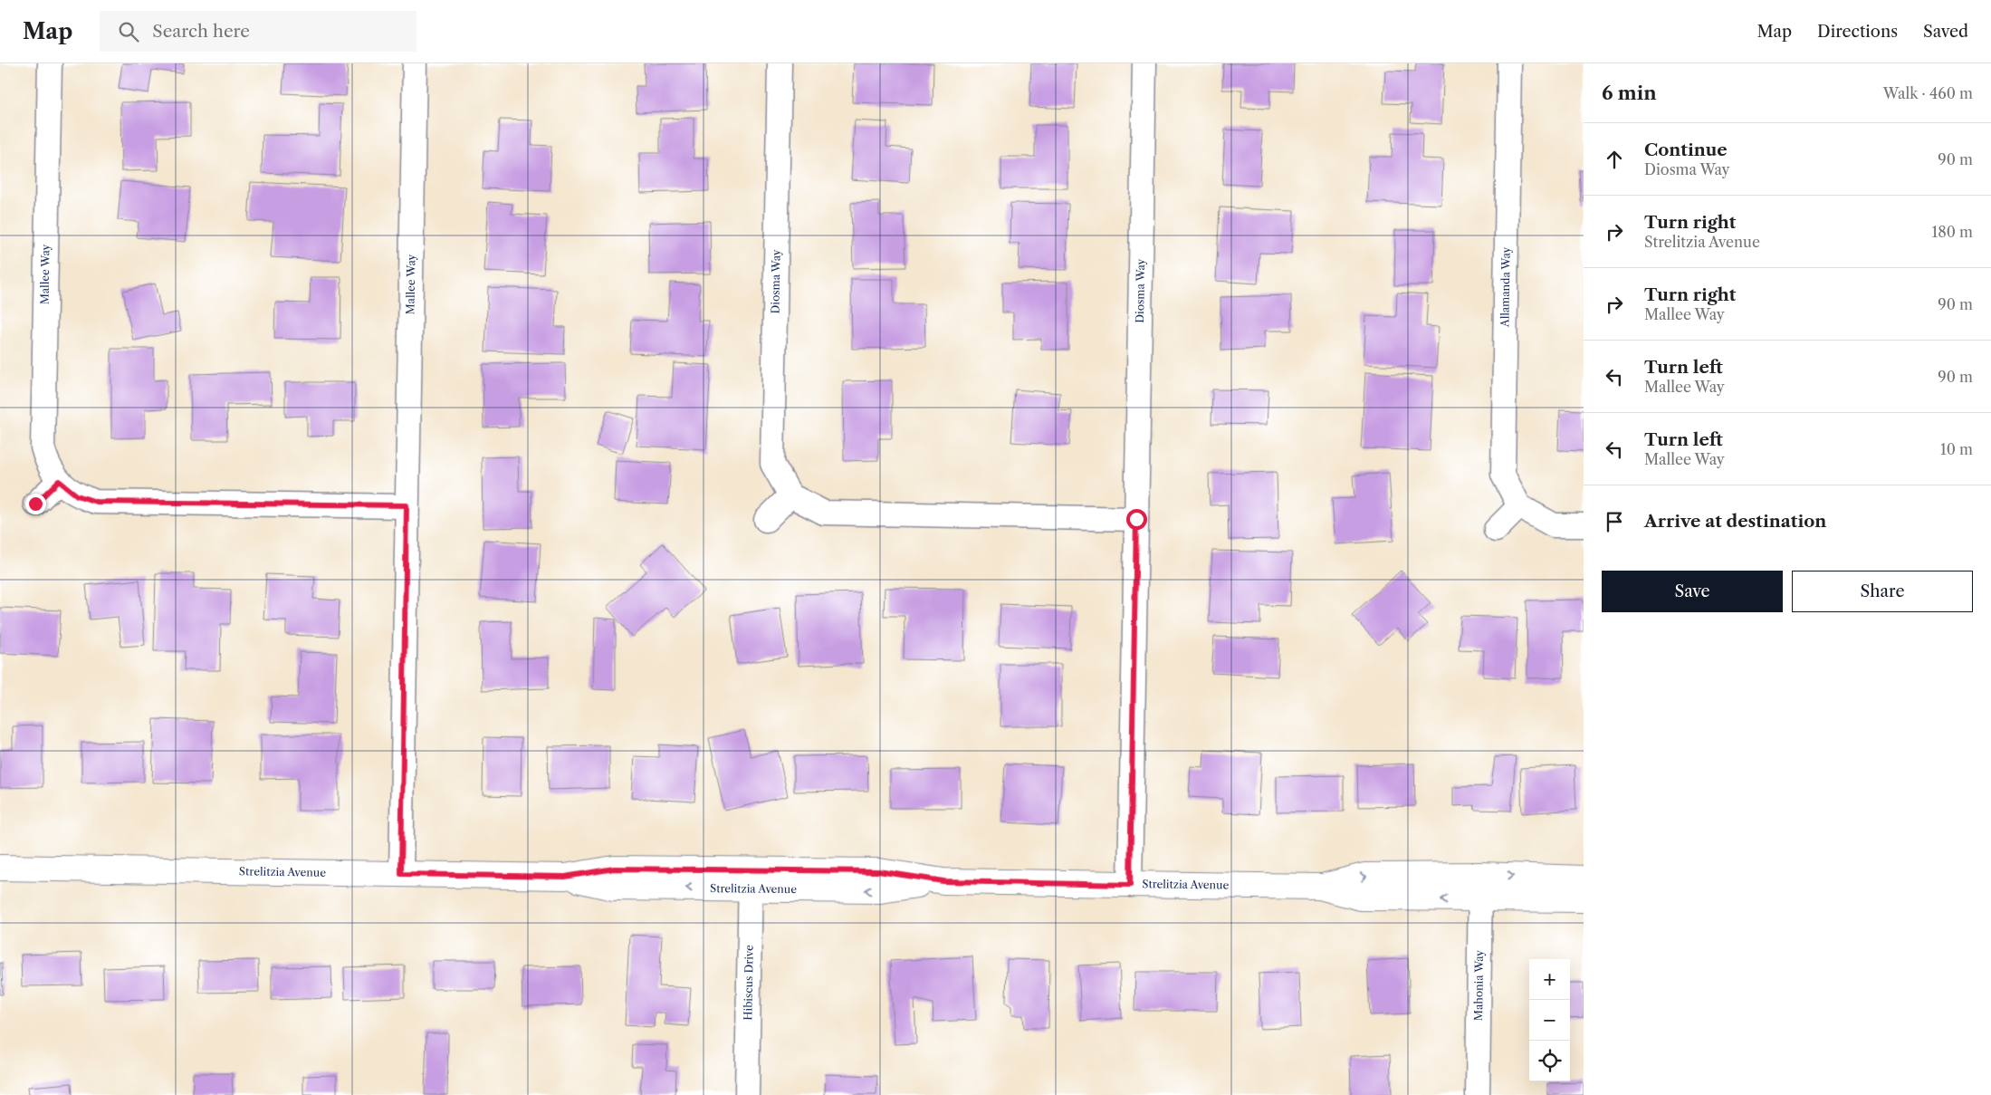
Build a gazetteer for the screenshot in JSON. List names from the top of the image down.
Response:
{
  "streets": {
    "street": [
      "Mallee Way",
      "Diosma Way",
      "Allamanda Way",
      "Strelitzia Avenue",
      "Hibiscus Drive",
      "Mahonia Way"
    ]
  },
  "crossings": [
    ["Mallee Way", "Strelitzia Avenue"],
    ["Diosma Way", "Strelitzia Avenue"],
    ["Strelitzia Avenue", "Hibiscus Drive"],
    ["Strelitzia Avenue", "Mahonia Way"]
  ],
  "page": {
    "header": "Map",
    "search": "Search here",
    "nav": ["Map", "Directions", "Saved"],
    "heading": ["6 min", "Walk · 460 m"],
    "list": [
      ["Continue", "Diosma Way", "90 m"],
      ["Turn right", "Strelitzia Avenue", "180 m"],
      ["Turn right", "Mallee Way", "90 m"],
      ["Turn left", "Mallee Way", "90 m"],
      ["Turn left", "Mallee Way", "10 m"],
      "Arrive at destination"
    ],
    "buttons": ["Save", "Share"],
    "map_buttons": ["+", "−"]
  }
}
